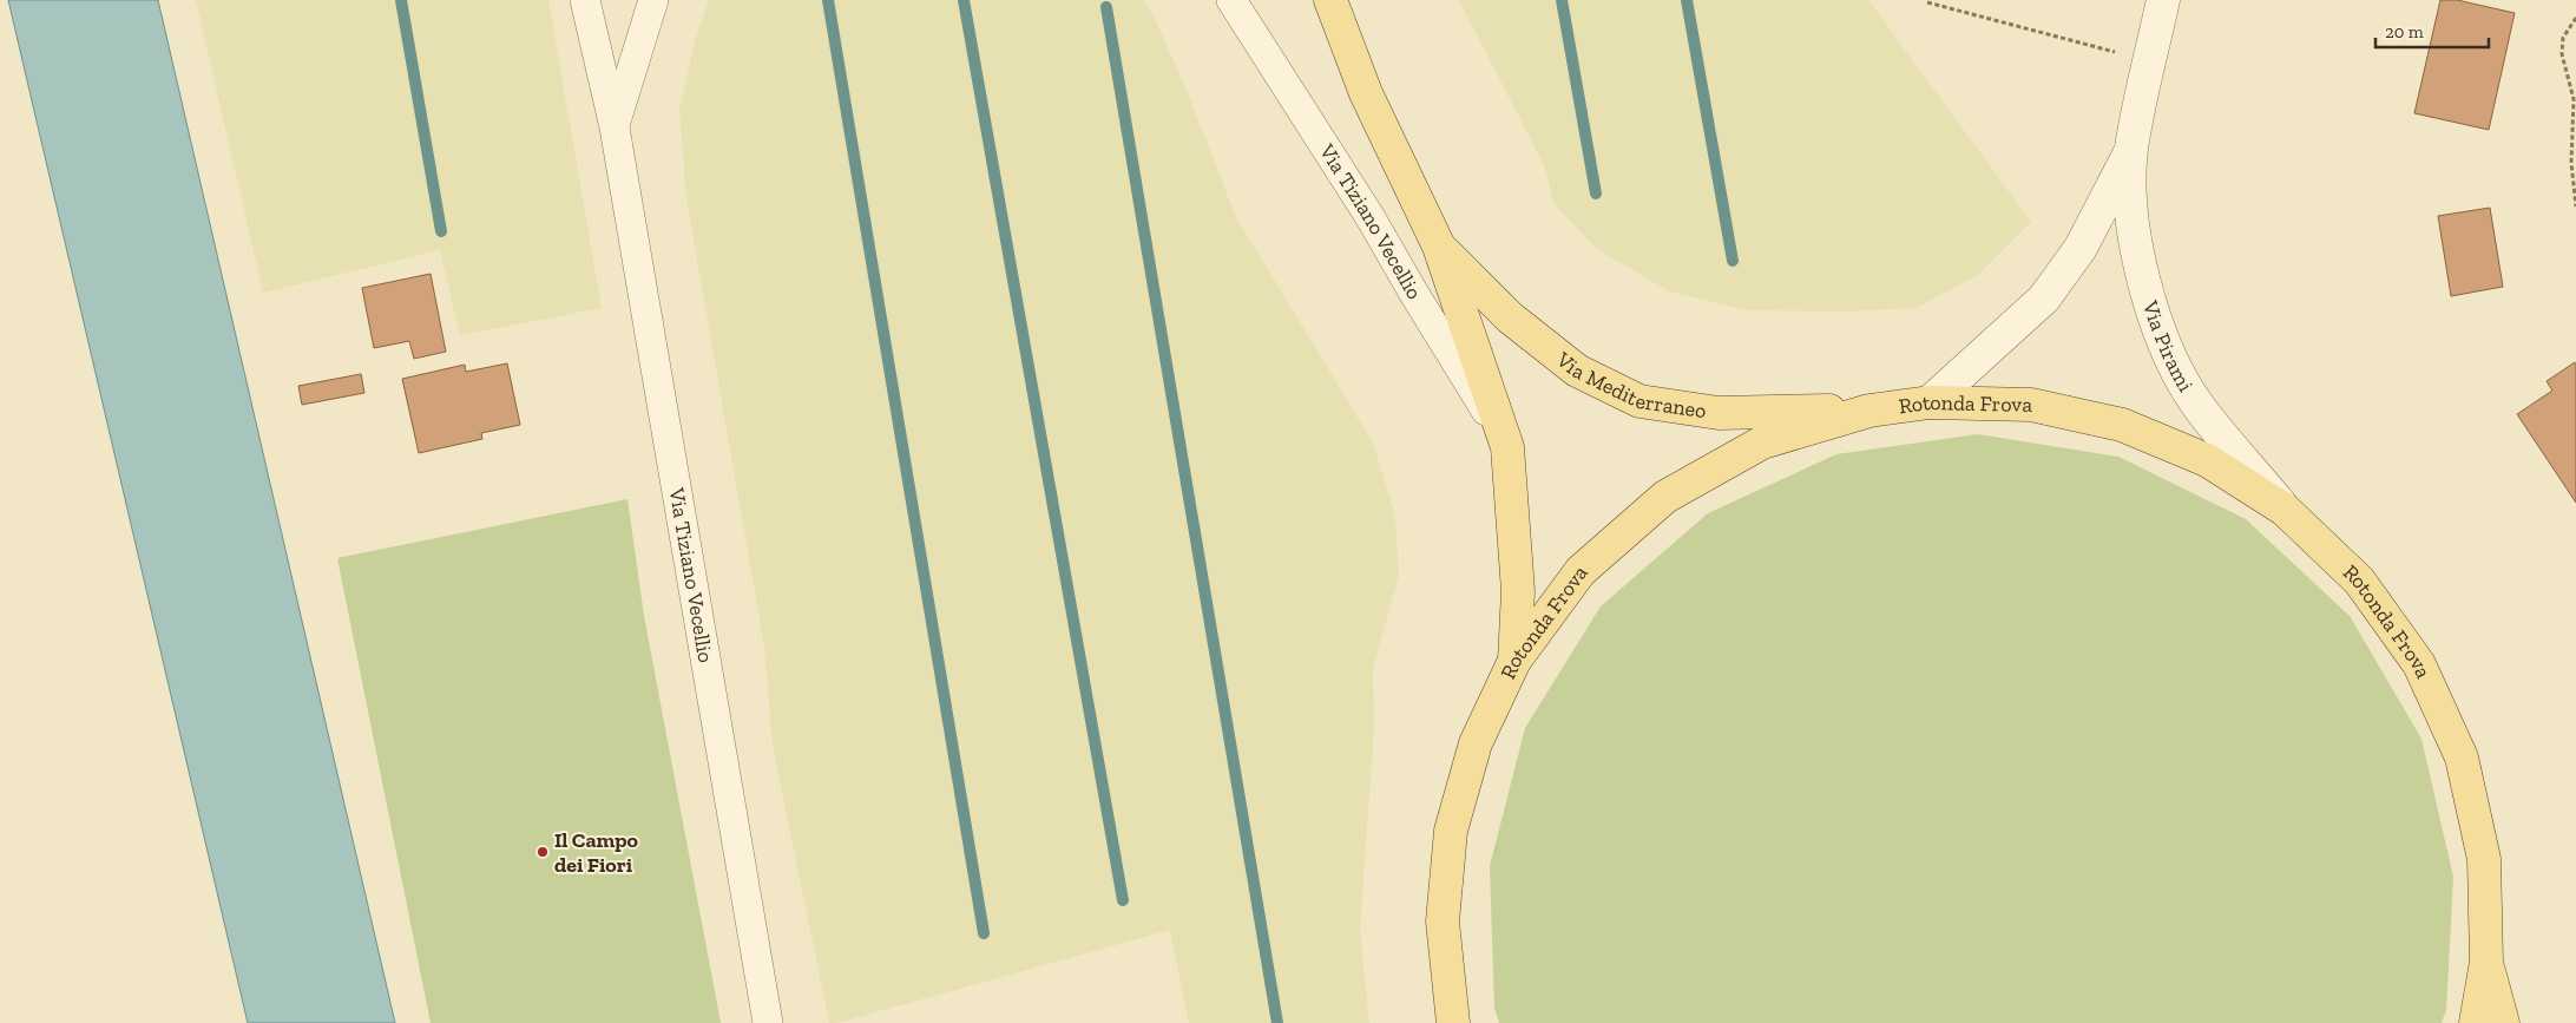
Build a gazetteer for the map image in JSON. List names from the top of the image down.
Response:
{
  "streets": {
    "main road": ["Via Mediterraneo", "Rotonda Frova"],
    "street": ["Via Tiziano Vecellio", "Via Pirami"]
  },
  "crossings": [
    ["Via Tiziano Vecellio", "Via Mediterraneo"],
    ["Via Pirami", "Rotonda Frova"],
    ["Via Mediterraneo", "Rotonda Frova"]
  ],
  "places": ["Il Campo dei Fiori"],
  "scale_bar": "20 m"
}
